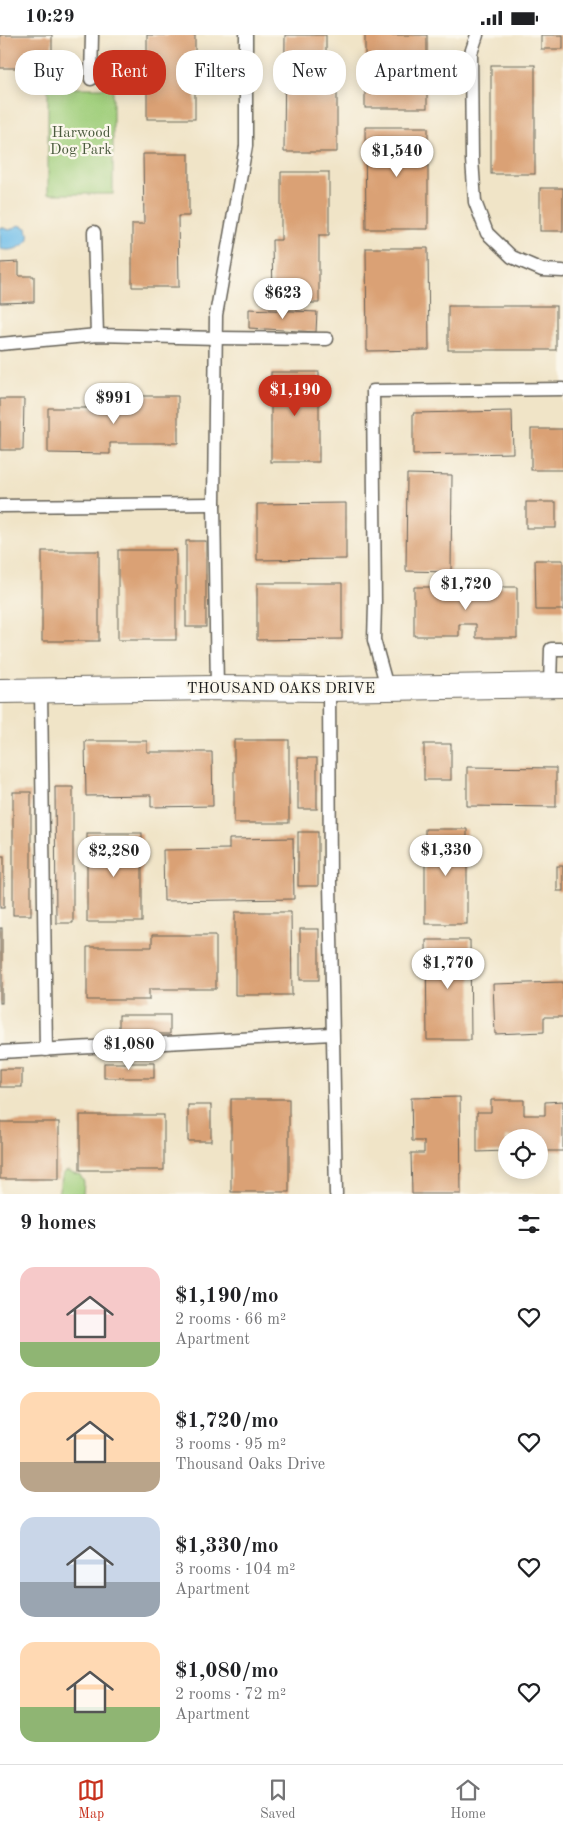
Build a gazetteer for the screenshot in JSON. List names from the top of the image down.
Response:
{
  "streets": {
    "street": ["THOUSAND OAKS DRIVE"]
  },
  "parks": ["Harwood Dog Park"],
  "page": {
    "status": "10:29",
    "chip": [
      "Buy",
      "Rent",
      "Filters",
      "New",
      "Apartment"
    ],
    "price": [
      "$1,540",
      "$623",
      "$1,190",
      "$991",
      "$1,720",
      "$1,330",
      "$2,280",
      "$1,770",
      "$1,080"
    ],
    "heading": "9 homes",
    "list": [
      {
        "name": "$1,190/mo",
        "note": "2 rooms · 66 m² · Apartment"
      },
      {
        "name": "$1,720/mo",
        "note": "3 rooms · 95 m² · Thousand Oaks Drive"
      },
      {
        "name": "$1,330/mo",
        "note": "3 rooms · 104 m² · Apartment"
      },
      {
        "name": "$1,080/mo",
        "note": "2 rooms · 72 m² · Apartment"
      }
    ],
    "tabs": ["Map", "Saved", "Home"]
  }
}
